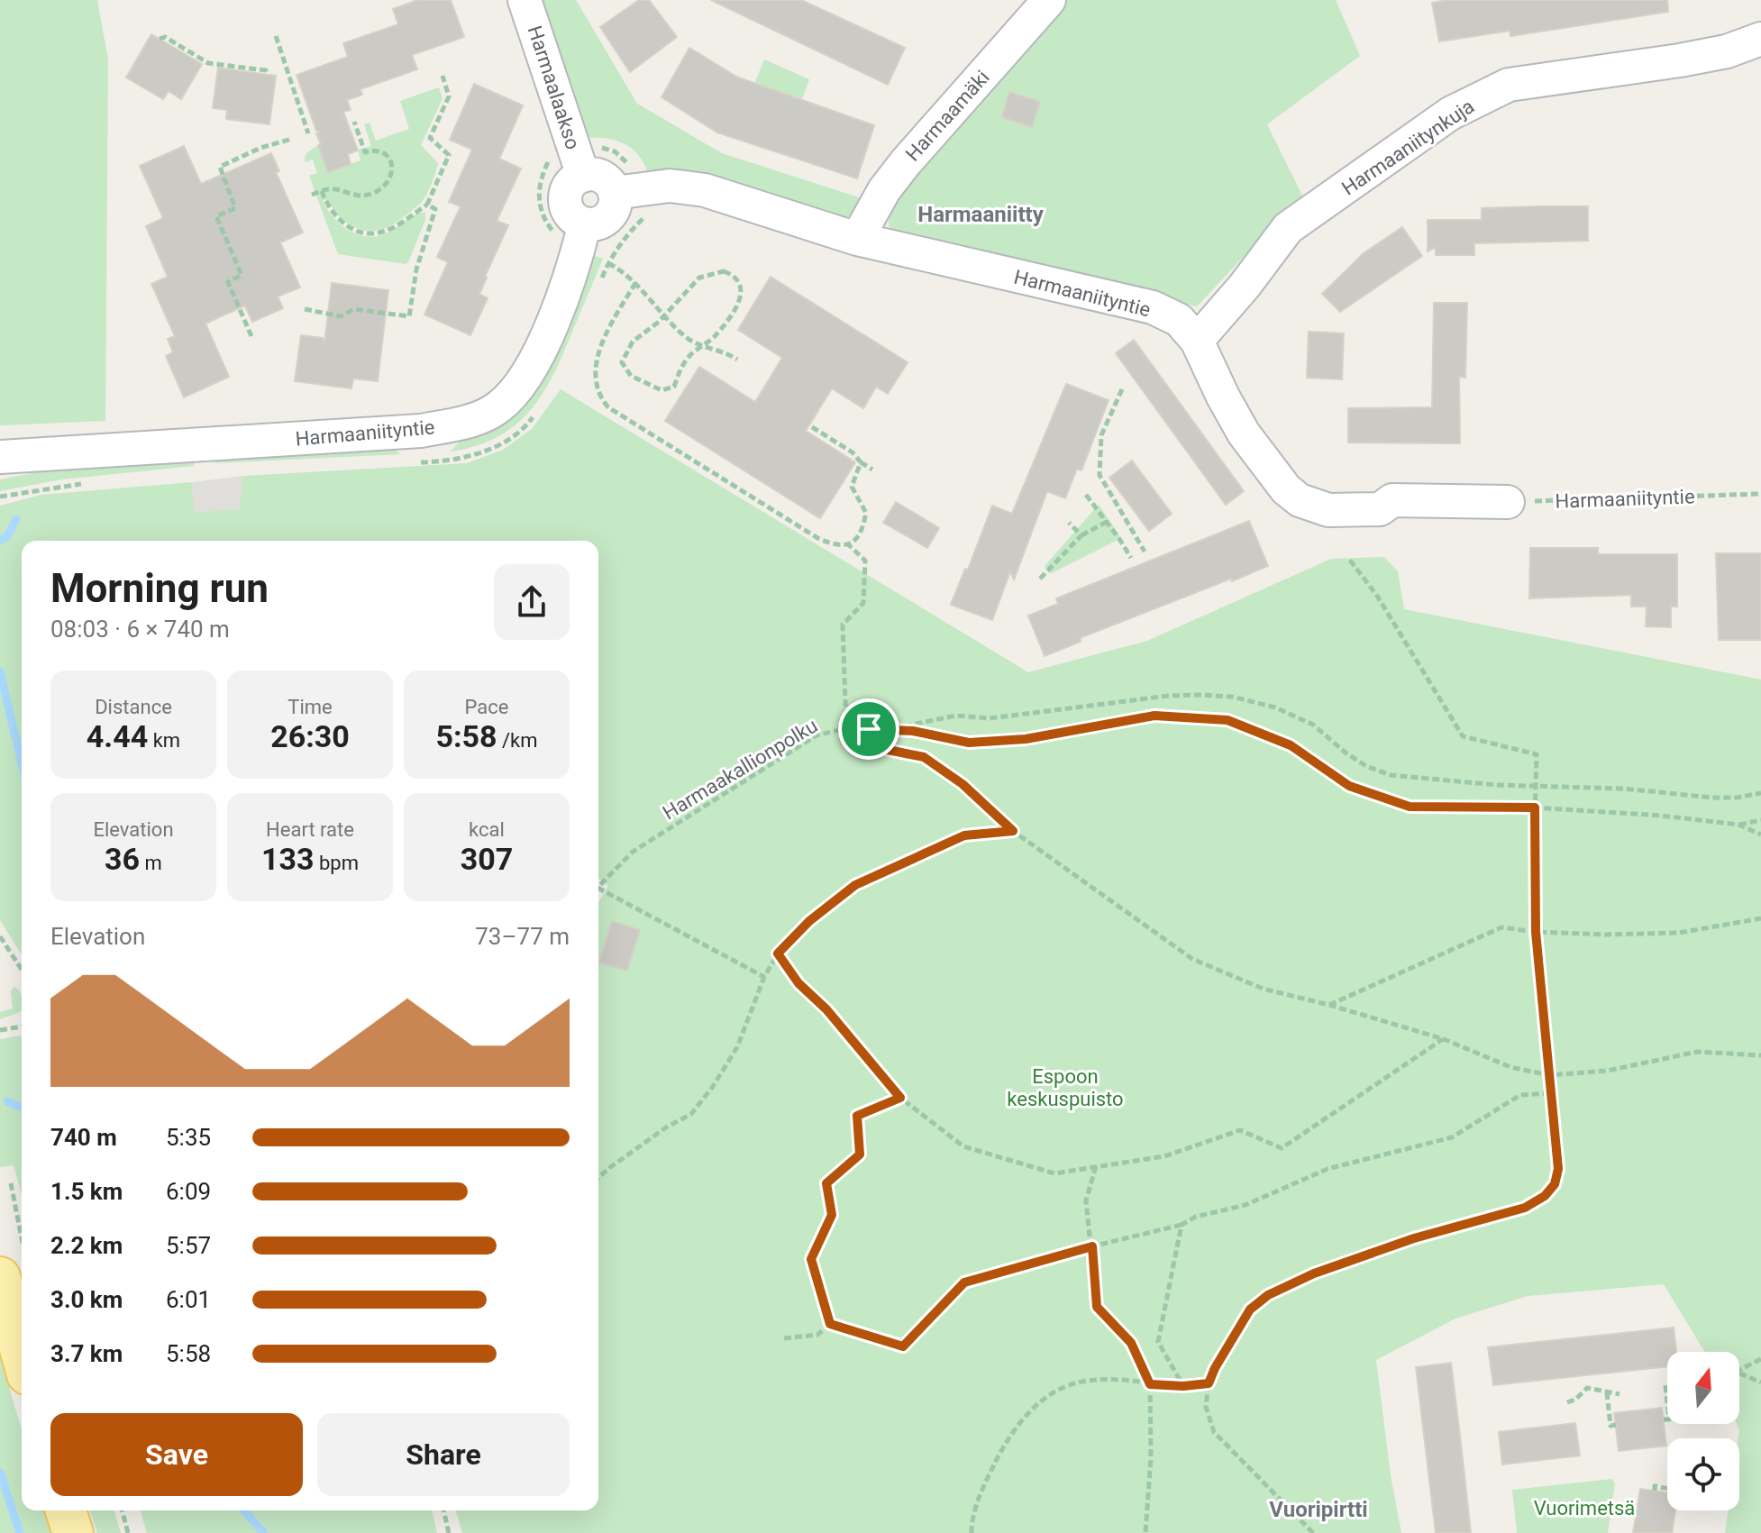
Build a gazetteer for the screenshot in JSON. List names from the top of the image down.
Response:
{
  "streets": {
    "street": [
      "Harmaalaakso",
      "Harmaamäki",
      "Harmaaniitynkuja",
      "Harmaaniityntie"
    ],
    "path": ["Harmaakallionpolku"]
  },
  "crossings": [
    ["Harmaamäki", "Harmaaniityntie"],
    ["Harmaaniitynkuja", "Harmaaniityntie"]
  ],
  "districts": ["Harmaaniitty", "Vuoripirtti"],
  "parks": ["Espoon keskuspuisto", "Vuorimetsä"],
  "north": "top",
  "page": {
    "heading": ["Morning run", "08:03 · 6 × 740 m"],
    "stats": [
      ["Distance", "4.44 km"],
      ["Time", "26:30"],
      ["Pace", "5:58 /km"],
      ["Elevation", "36 m"],
      ["Heart rate", "133 bpm"],
      ["kcal", "307"]
    ],
    "chart": ["Elevation", "73–77 m"],
    "list": [
      {
        "name": "740 m",
        "note": "5:35"
      },
      {
        "name": "1.5 km",
        "note": "6:09"
      },
      {
        "name": "2.2 km",
        "note": "5:57"
      },
      {
        "name": "3.0 km",
        "note": "6:01"
      },
      {
        "name": "3.7 km",
        "note": "5:58"
      }
    ],
    "buttons": ["Save", "Share"]
  }
}
